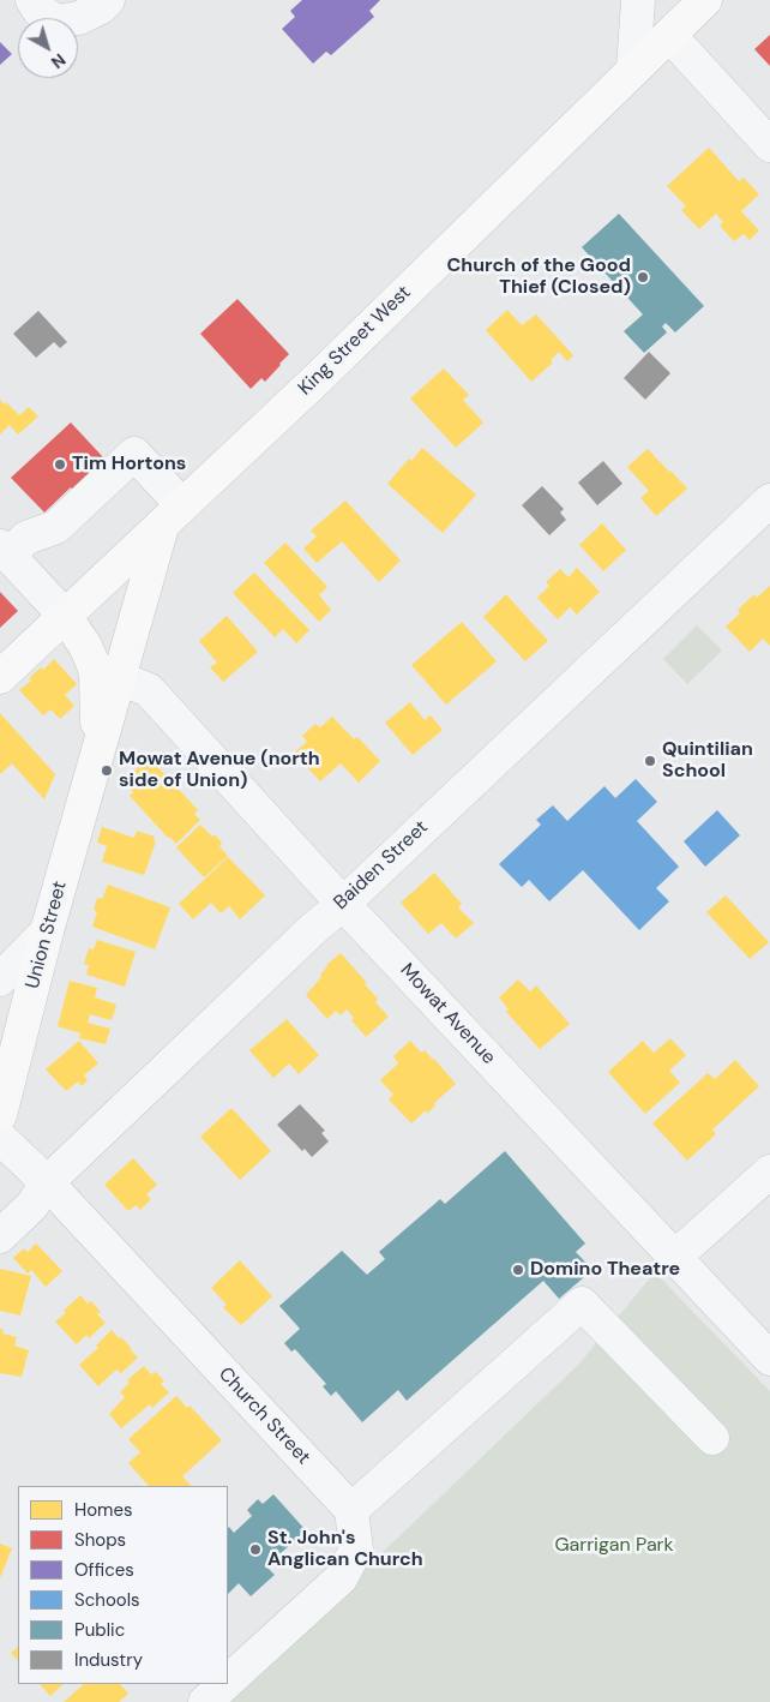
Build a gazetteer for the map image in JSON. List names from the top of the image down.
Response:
{
  "streets": {
    "main road": ["King Street West", "Union Street"],
    "street": ["Baiden Street", "Mowat Avenue", "Church Street"]
  },
  "crossings": [
    ["King Street West", "Union Street"],
    ["Baiden Street", "Mowat Avenue"],
    ["Baiden Street", "Church Street"],
    ["Union Street", "Mowat Avenue"]
  ],
  "parks": ["Garrigan Park"],
  "places": [
    "Church of the Good Thief (Closed)",
    "Tim Hortons",
    "Quintilian School",
    "Mowat Avenue (north side of Union)",
    "Domino Theatre",
    "St. John's Anglican Church"
  ],
  "legend": [
    "Homes",
    "Shops",
    "Offices",
    "Schools",
    "Public",
    "Industry"
  ],
  "north": "bottom right"
}
